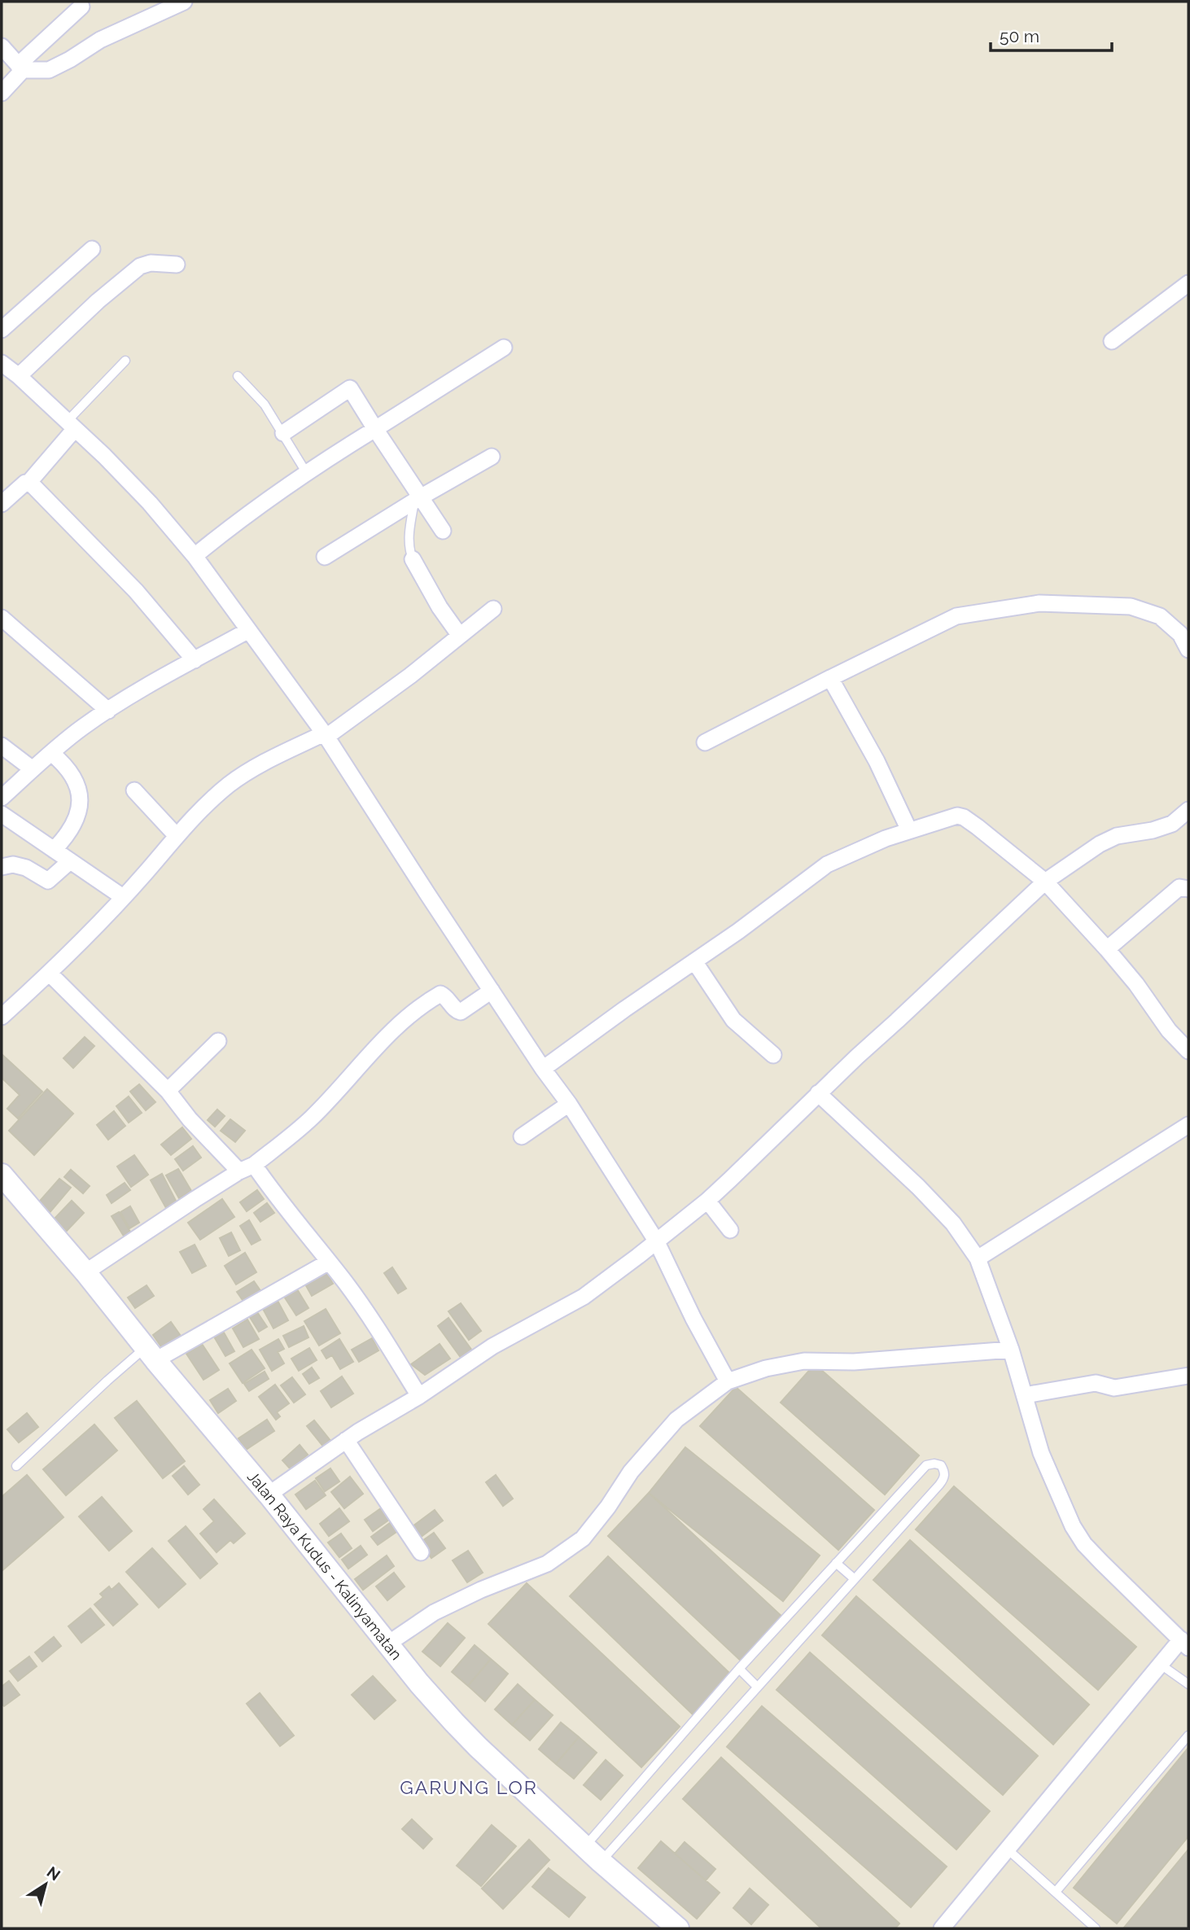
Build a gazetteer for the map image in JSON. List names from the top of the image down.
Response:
{
  "streets": {
    "main road": ["Jalan Raya Kudus - Kalinyamatan"]
  },
  "districts": ["GARUNG LOR"],
  "scale_bar": "50 m",
  "north": "top right"
}
